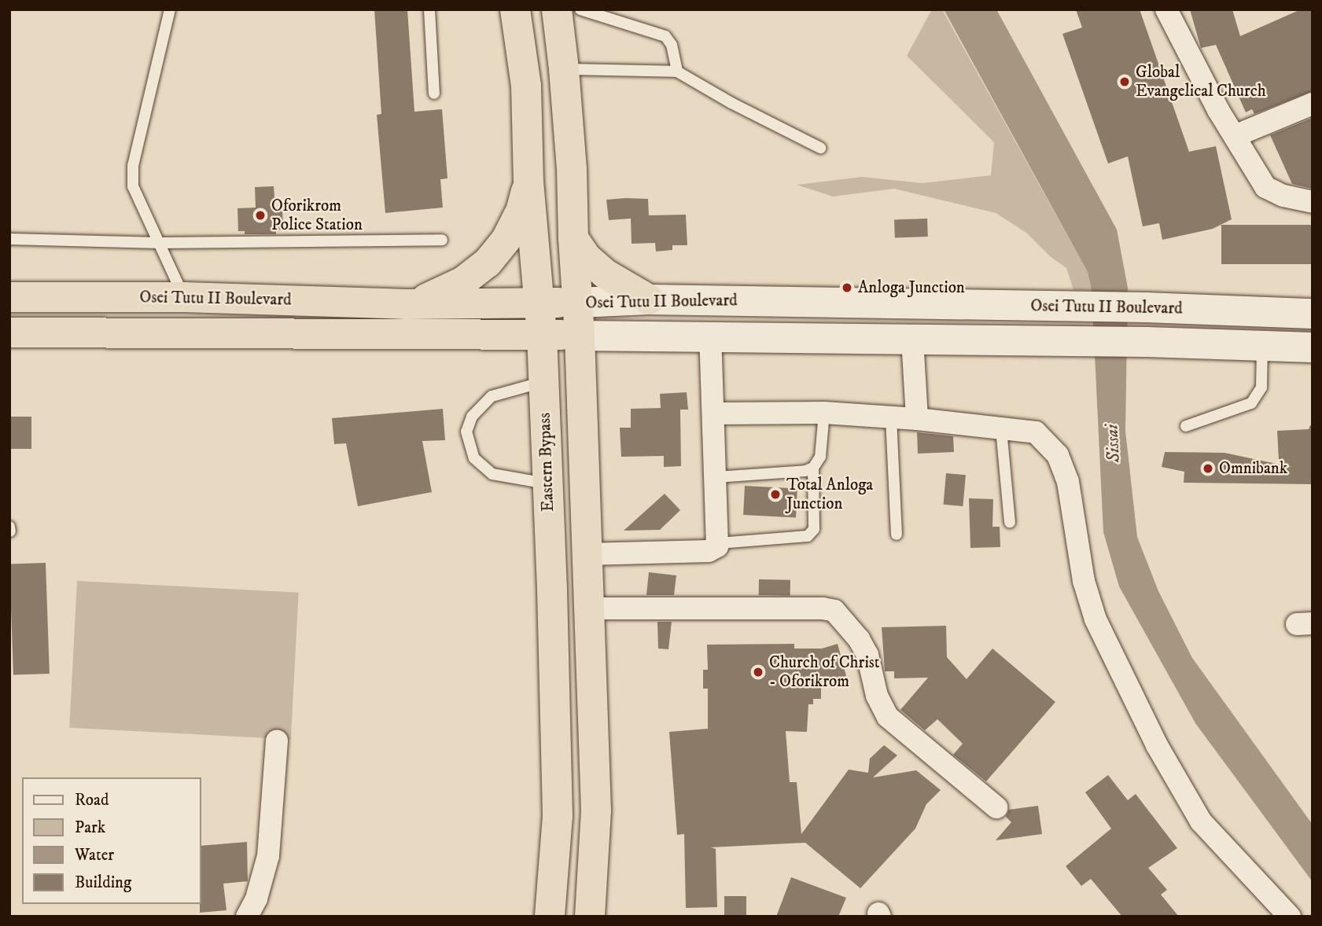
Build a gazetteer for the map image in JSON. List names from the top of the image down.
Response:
{
  "streets": {
    "highway": ["Osei Tutu II Boulevard", "Eastern Bypass"]
  },
  "crossings": [
    ["Osei Tutu II Boulevard", "Eastern Bypass"]
  ],
  "water": ["Sissai"],
  "places": [
    "Global Evangelical Church",
    "Oforikrom Police Station",
    "Anloga Junction",
    "Omnibank",
    "Total Anloga Junction",
    "Church of Christ - Oforikrom"
  ],
  "legend": [
    "Road",
    "Park",
    "Water",
    "Building"
  ]
}
